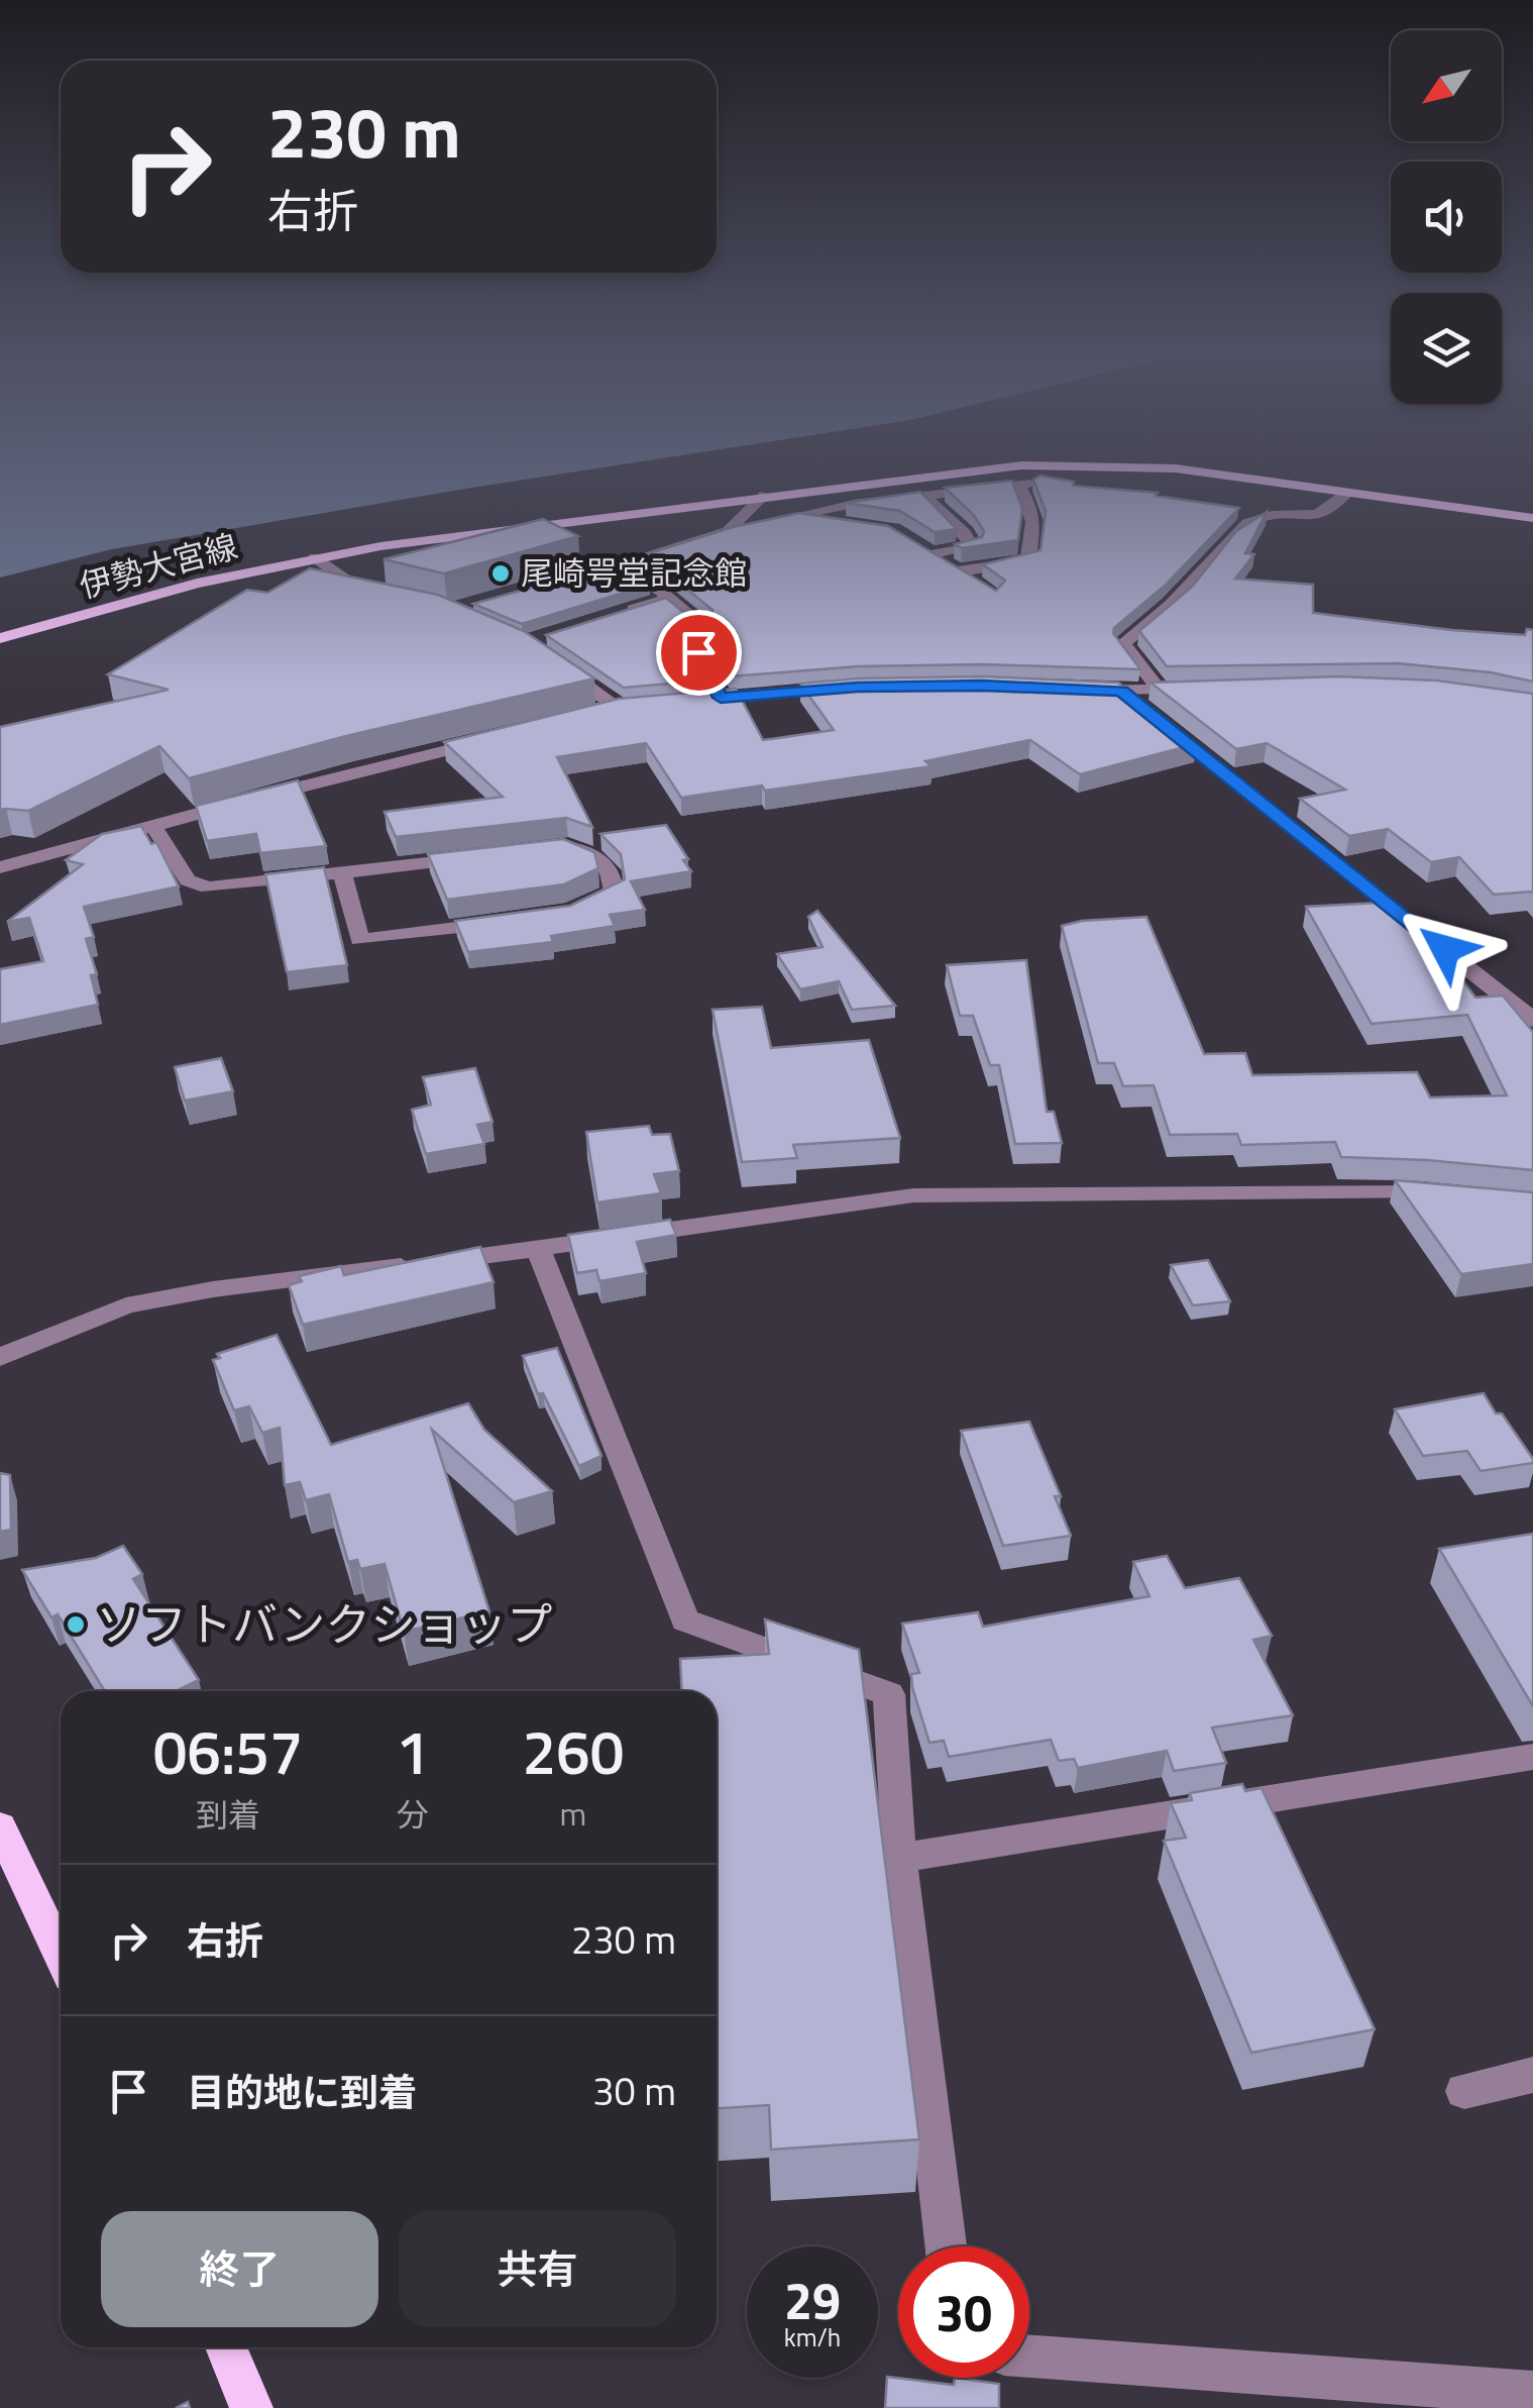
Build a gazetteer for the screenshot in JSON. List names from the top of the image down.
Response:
{
  "streets": {
    "main road": ["伊勢大宮線"]
  },
  "places": ["尾崎咢堂記念館", "ソフトバンクショップ"],
  "north": "bottom left",
  "page": {
    "turn": ["230 m", "右折"],
    "eta": [
      "06:57",
      "到着",
      "1",
      "分",
      "260",
      "m"
    ],
    "list": [
      {
        "name": "右折",
        "value": "230 m"
      },
      {
        "name": "目的地に到着",
        "value": "30 m"
      }
    ],
    "buttons": ["終了", "共有"],
    "speed": "29 km/h",
    "limit": "30"
  }
}
